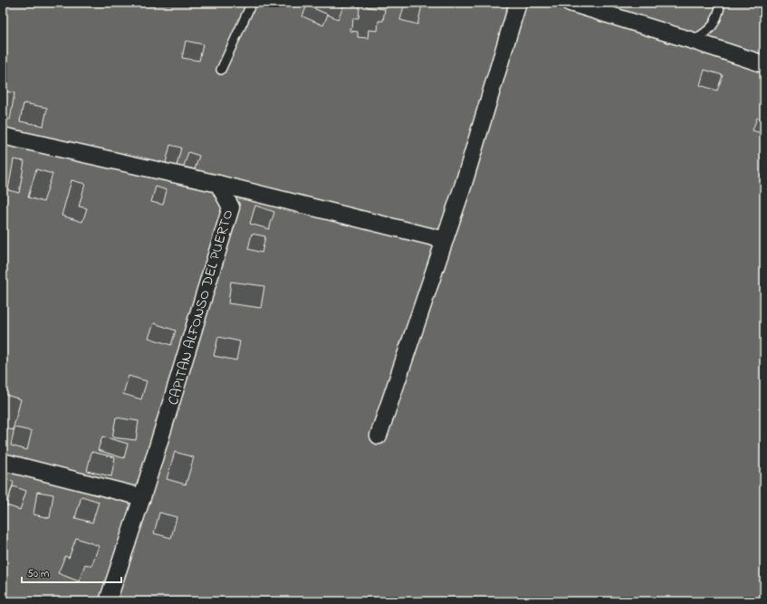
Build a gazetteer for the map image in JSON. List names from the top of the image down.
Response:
{
  "streets": {
    "street": ["CAPITAN ALFONSO DEL PUERTO"]
  },
  "scale_bar": "50 m"
}
